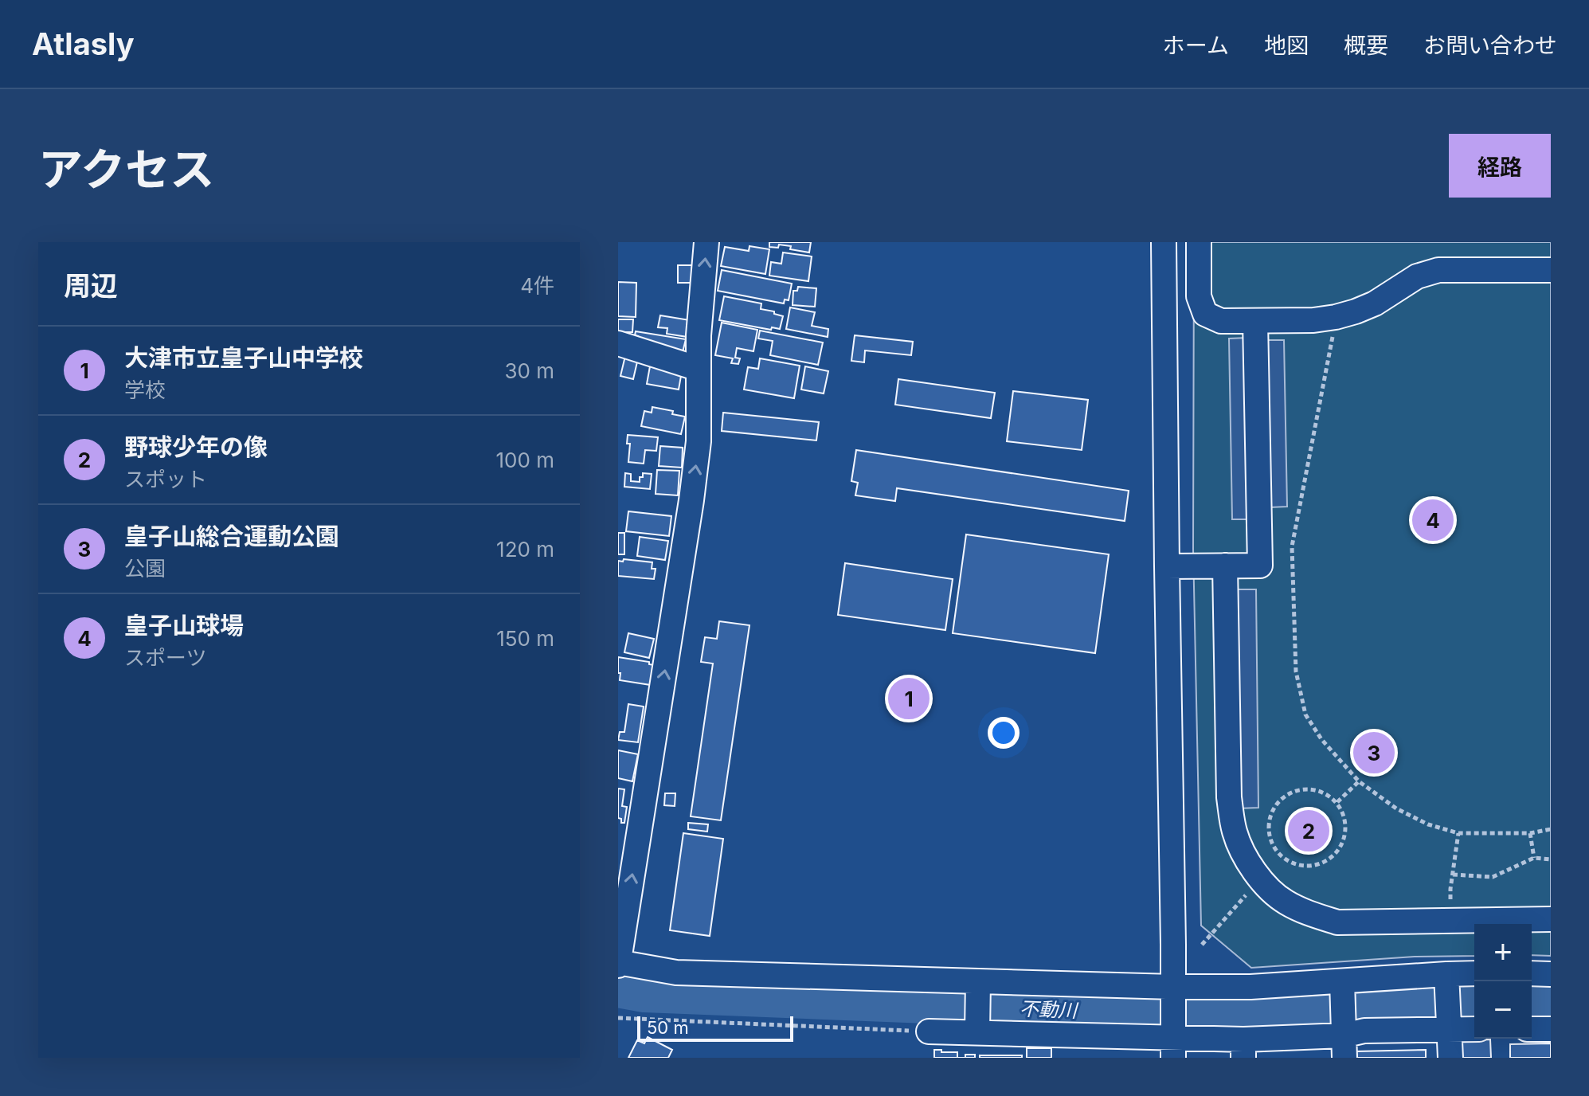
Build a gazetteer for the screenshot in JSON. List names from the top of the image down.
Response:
{
  "water": ["不動川"],
  "scale_bar": "50 m",
  "page": {
    "header": "Atlasly",
    "nav": [
      "ホーム",
      "地図",
      "概要",
      "お問い合わせ"
    ],
    "title": "アクセス",
    "buttons": "経路",
    "heading": ["周辺", "4件"],
    "list": [
      {
        "mark": "1",
        "name": "大津市立皇子山中学校",
        "note": "学校",
        "value": "30 m"
      },
      {
        "mark": "2",
        "name": "野球少年の像",
        "note": "スポット",
        "value": "100 m"
      },
      {
        "mark": "3",
        "name": "皇子山総合運動公園",
        "note": "公園",
        "value": "120 m"
      },
      {
        "mark": "4",
        "name": "皇子山球場",
        "note": "スポーツ",
        "value": "150 m"
      }
    ],
    "pins": [
      "4",
      "1",
      "3",
      "2"
    ],
    "map_buttons": ["+", "−"],
    "scale": "50 m"
  }
}
